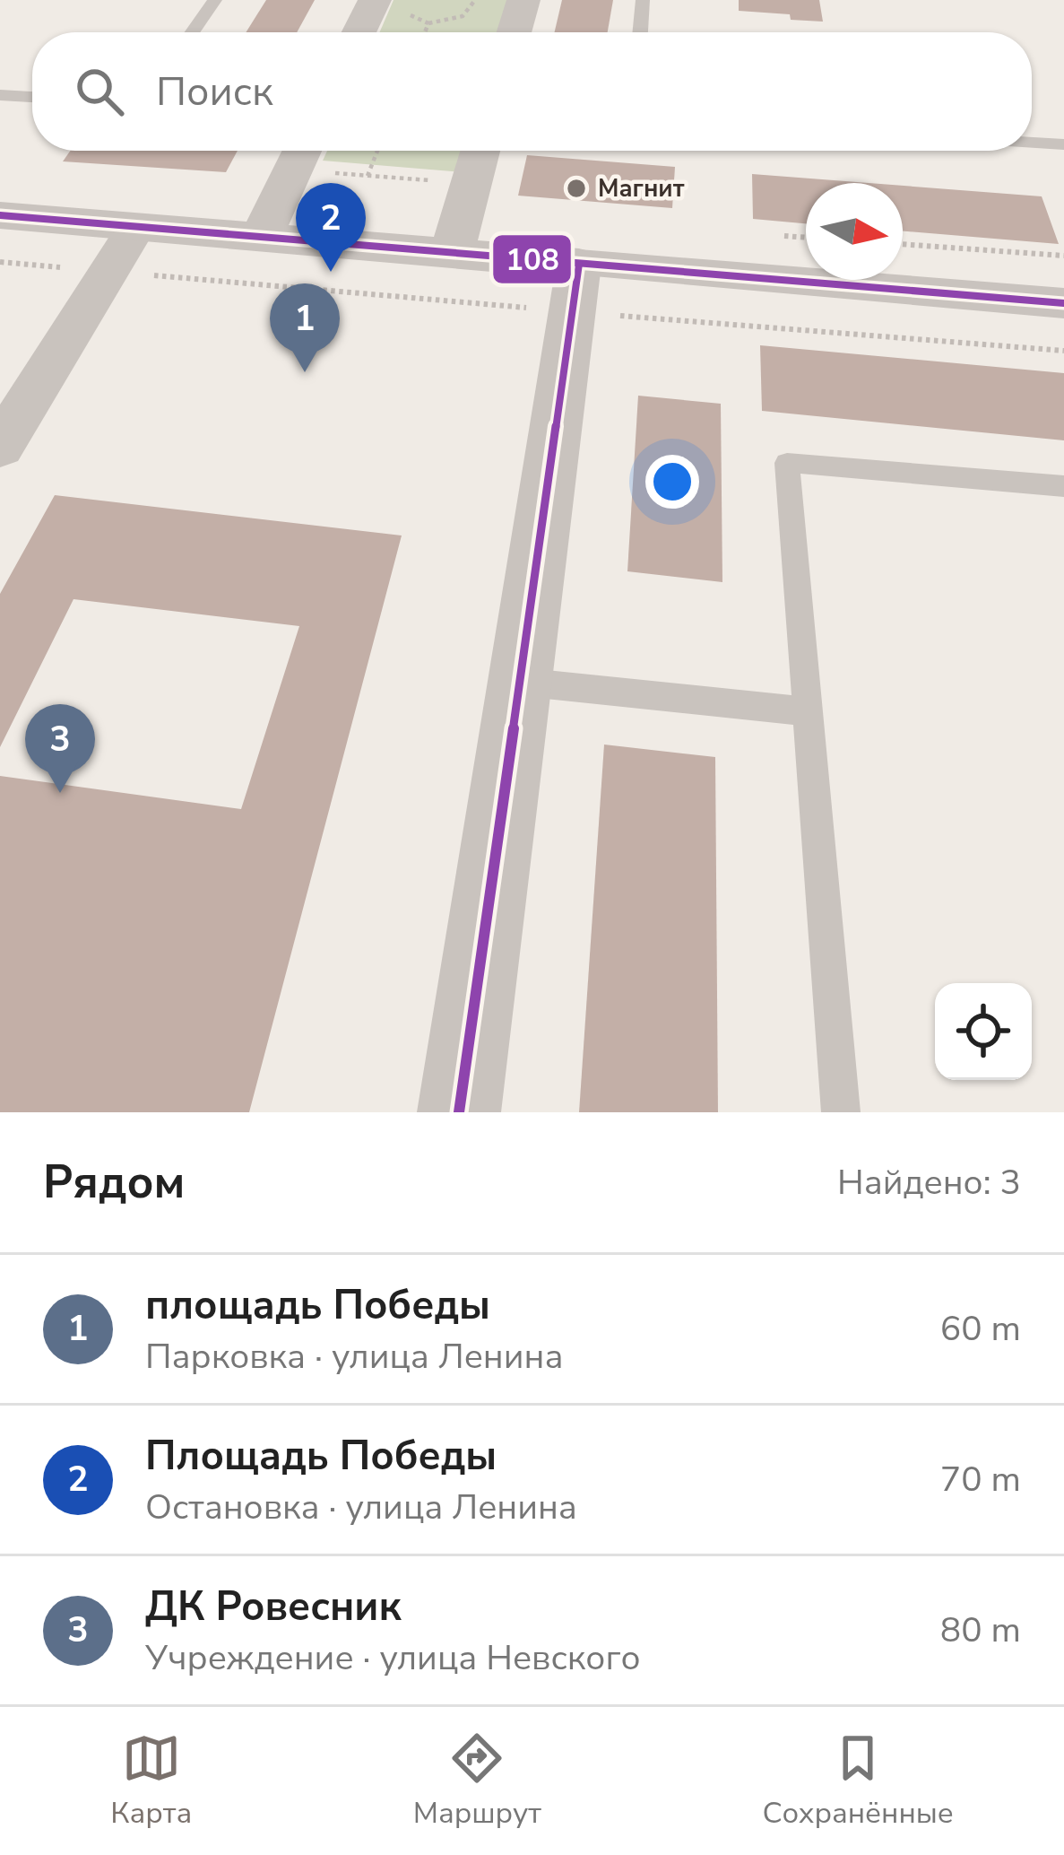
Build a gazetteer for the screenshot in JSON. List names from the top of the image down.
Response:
{
  "places": ["Магнит"],
  "lines": ["transit line 108"],
  "north": "right",
  "page": {
    "search": "Поиск",
    "pins": ["2", "1", "3"],
    "heading": ["Рядом", "Найдено: 3"],
    "list": [
      {
        "mark": "1",
        "name": "площадь Победы",
        "note": "Парковка · улица Ленина",
        "value": "60 m"
      },
      {
        "mark": "2",
        "name": "Площадь Победы",
        "note": "Остановка · улица Ленина",
        "value": "70 m"
      },
      {
        "mark": "3",
        "name": "ДК Ровесник",
        "note": "Учреждение · улица Невского",
        "value": "80 m"
      }
    ],
    "nav": ["Карта", "Маршрут", "Сохранённые"]
  }
}
